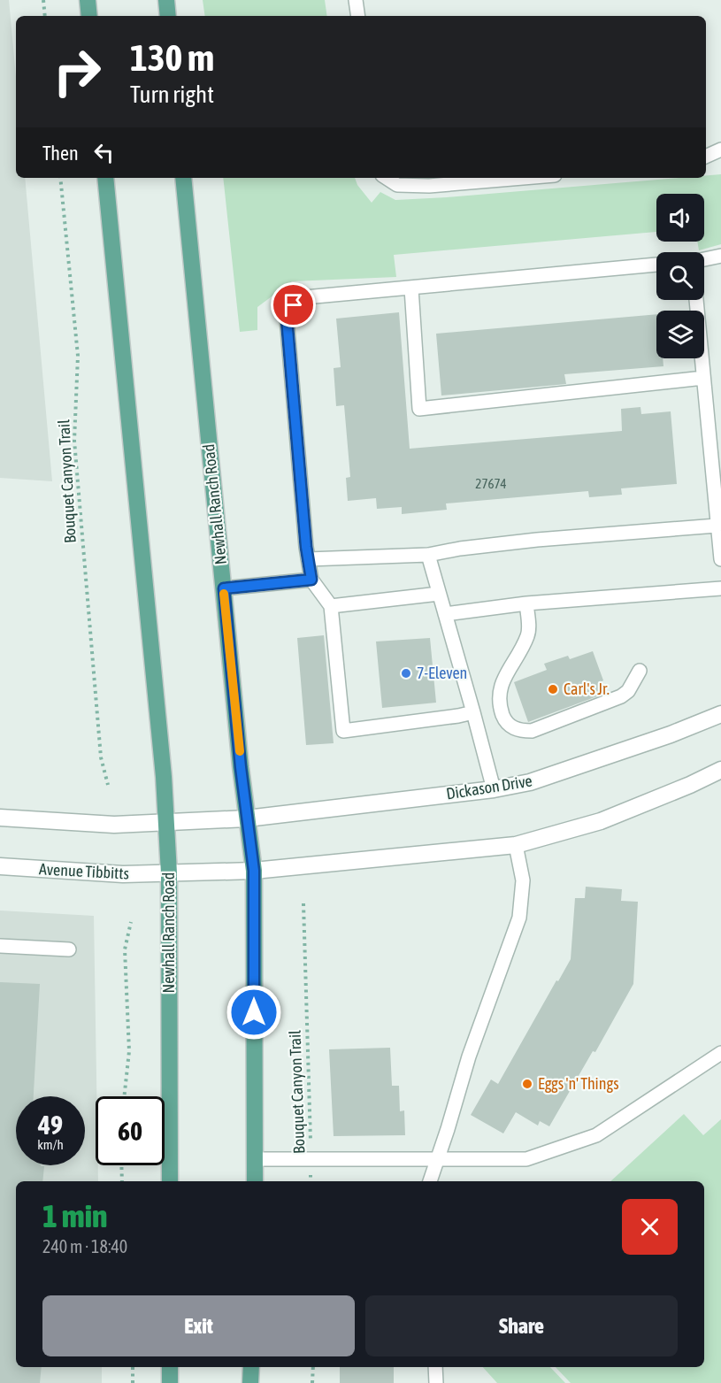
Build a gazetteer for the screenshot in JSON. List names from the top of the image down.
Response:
{
  "streets": {
    "main road": ["Newhall Ranch Road"],
    "street": ["Dickason Drive", "Avenue Tibbitts"],
    "path": ["Bouquet Canyon Trail"]
  },
  "crossings": [
    ["Newhall Ranch Road", "Dickason Drive"],
    ["Newhall Ranch Road", "Avenue Tibbitts"]
  ],
  "places": ["7-Eleven", "Carl's Jr.", "Eggs 'n' Things"],
  "house_numbers": ["27674"],
  "page": {
    "turn": ["130 m", "Turn right"],
    "then": "Then",
    "speed": "49 km/h",
    "limit": "60",
    "heading": ["1 min", "240 m · 18:40"],
    "buttons": ["Exit", "Share"]
  }
}
